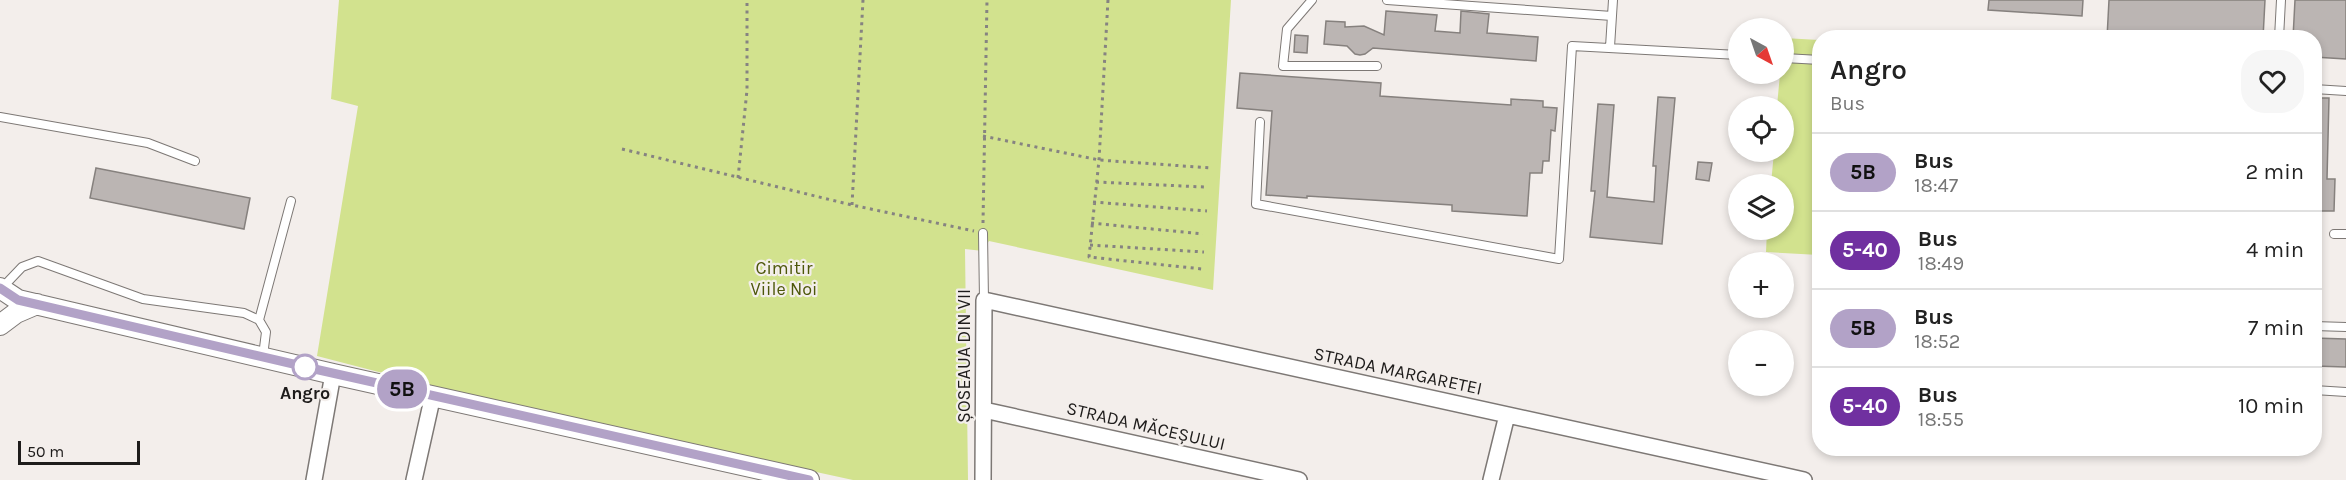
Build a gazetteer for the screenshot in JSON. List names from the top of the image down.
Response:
{
  "streets": {
    "street": ["ȘOSEAUA DIN VII", "STRADA MARGARETEI", "STRADA MĂCEȘULUI"]
  },
  "crossings": [
    ["ȘOSEAUA DIN VII", "STRADA MARGARETEI"],
    ["ȘOSEAUA DIN VII", "STRADA MĂCEȘULUI"]
  ],
  "parks": ["Cimitir Viile Noi"],
  "places": ["Angro"],
  "lines": ["bus line 5B"],
  "scale_bar": "50 m",
  "north": "bottom right",
  "page": {
    "on_map": "5B",
    "map_buttons": ["+", "−"],
    "heading": ["Angro", "Bus"],
    "list": [
      {
        "mark": "5B",
        "name": "Bus",
        "note": "18:47",
        "value": "2 min"
      },
      {
        "mark": "5-40",
        "name": "Bus",
        "note": "18:49",
        "value": "4 min"
      },
      {
        "mark": "5B",
        "name": "Bus",
        "note": "18:52",
        "value": "7 min"
      },
      {
        "mark": "5-40",
        "name": "Bus",
        "note": "18:55",
        "value": "10 min"
      }
    ],
    "scale": "50 m"
  }
}
